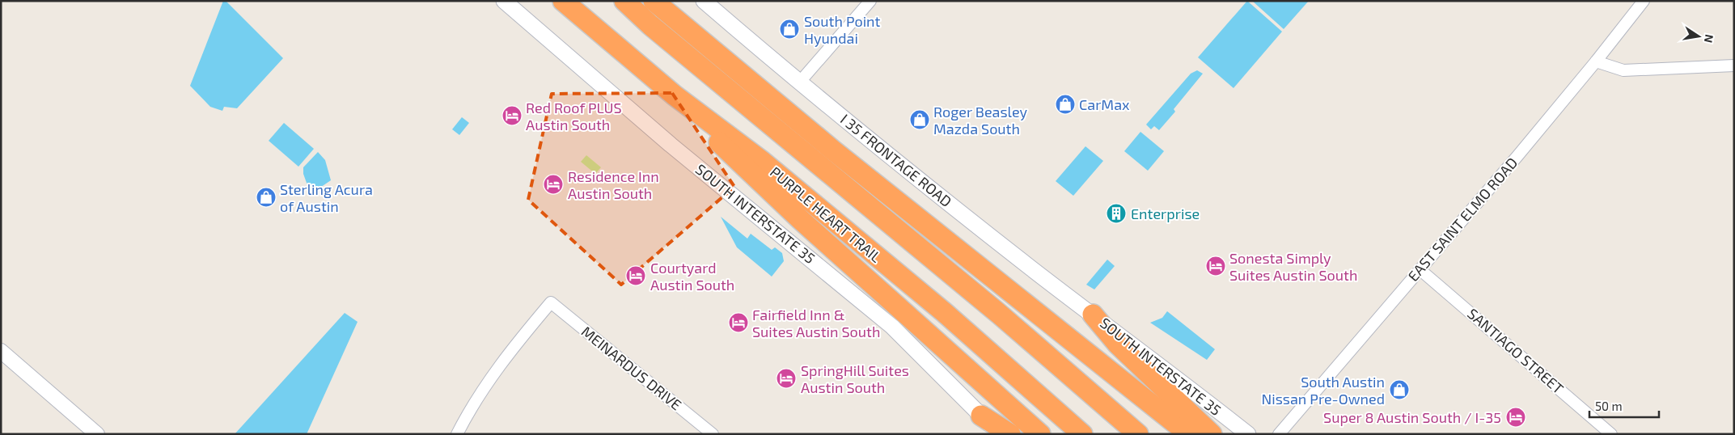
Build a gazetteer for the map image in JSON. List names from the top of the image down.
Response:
{
  "streets": {
    "highway": ["PURPLE HEART TRAIL"],
    "main road": ["I 35 FRONTAGE ROAD", "SOUTH INTERSTATE 35"],
    "street": ["EAST SAINT ELMO ROAD", "SANTIAGO STREET", "MEINARDUS DRIVE"]
  },
  "crossings": [
    ["I 35 FRONTAGE ROAD", "SOUTH INTERSTATE 35"],
    ["EAST SAINT ELMO ROAD", "SANTIAGO STREET"]
  ],
  "places": {
    "shop": [
      "South Point Hyundai",
      "CarMax",
      "Roger Beasley Mazda South",
      "Sterling Acura of Austin",
      "South Austin Nissan Pre-Owned"
    ],
    "hotel": [
      "Red Roof PLUS Austin South",
      "Residence Inn Austin South",
      "Sonesta Simply Suites Austin South",
      "Courtyard Austin South",
      "Fairfield Inn & Suites Austin South",
      "SpringHill Suites Austin South",
      "Super 8 Austin South / I-35"
    ],
    "building": ["Enterprise"]
  },
  "scale_bar": "50 m",
  "north": "right"
}
